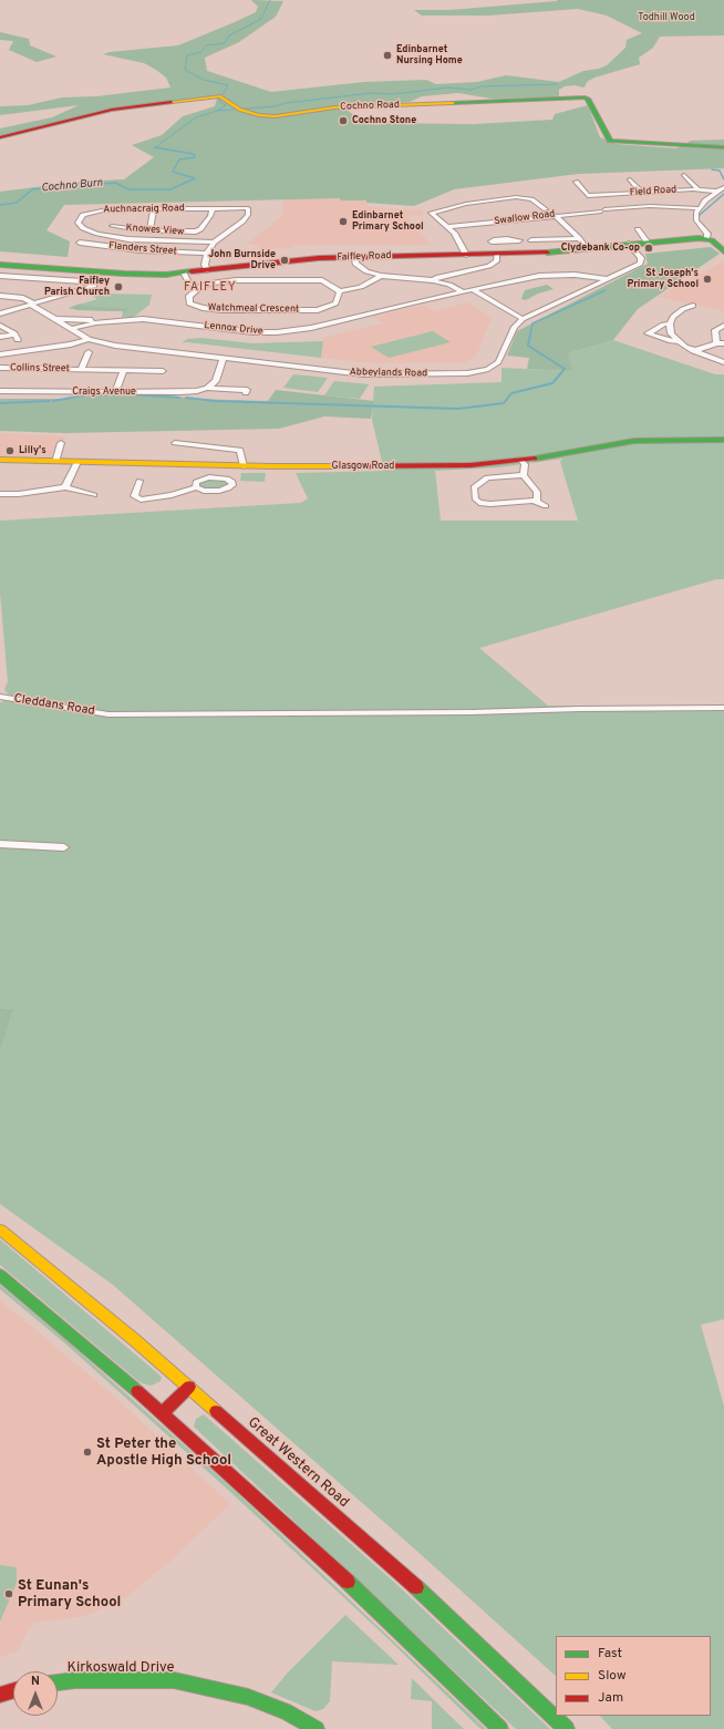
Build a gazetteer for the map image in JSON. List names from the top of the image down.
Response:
{
  "streets": {
    "street": [
      "Cochno Road",
      "Field Road",
      "Auchnacraig Road",
      "Swallow Road",
      "Knowes View",
      "Flanders Street",
      "Faifley Road",
      "Watchmeal Crescent",
      "Lennox Drive",
      "Collins Street",
      "Abbeylands Road",
      "Craigs Avenue",
      "Glasgow Road",
      "Cleddans Road",
      "Great Western Road",
      "Kirkoswald Drive"
    ]
  },
  "crossings": [
    ["Auchnacraig Road", "Knowes View"],
    ["Faifley Road", "Abbeylands Road"],
    ["Lennox Drive", "Abbeylands Road"]
  ],
  "districts": ["FAIFLEY"],
  "water": ["Cochno Burn"],
  "parks": ["Todhill Wood"],
  "places": [
    "Edinbarnet Nursing Home",
    "Cochno Stone",
    "Edinbarnet Primary School",
    "Clydebank Co-op",
    "John Burnside Drive",
    "St Joseph's Primary School",
    "Faifley Parish Church",
    "Lilly's",
    "St Peter the Apostle High School",
    "St Eunan's Primary School"
  ],
  "legend": ["Fast", "Slow", "Jam"],
  "north": "top"
}
